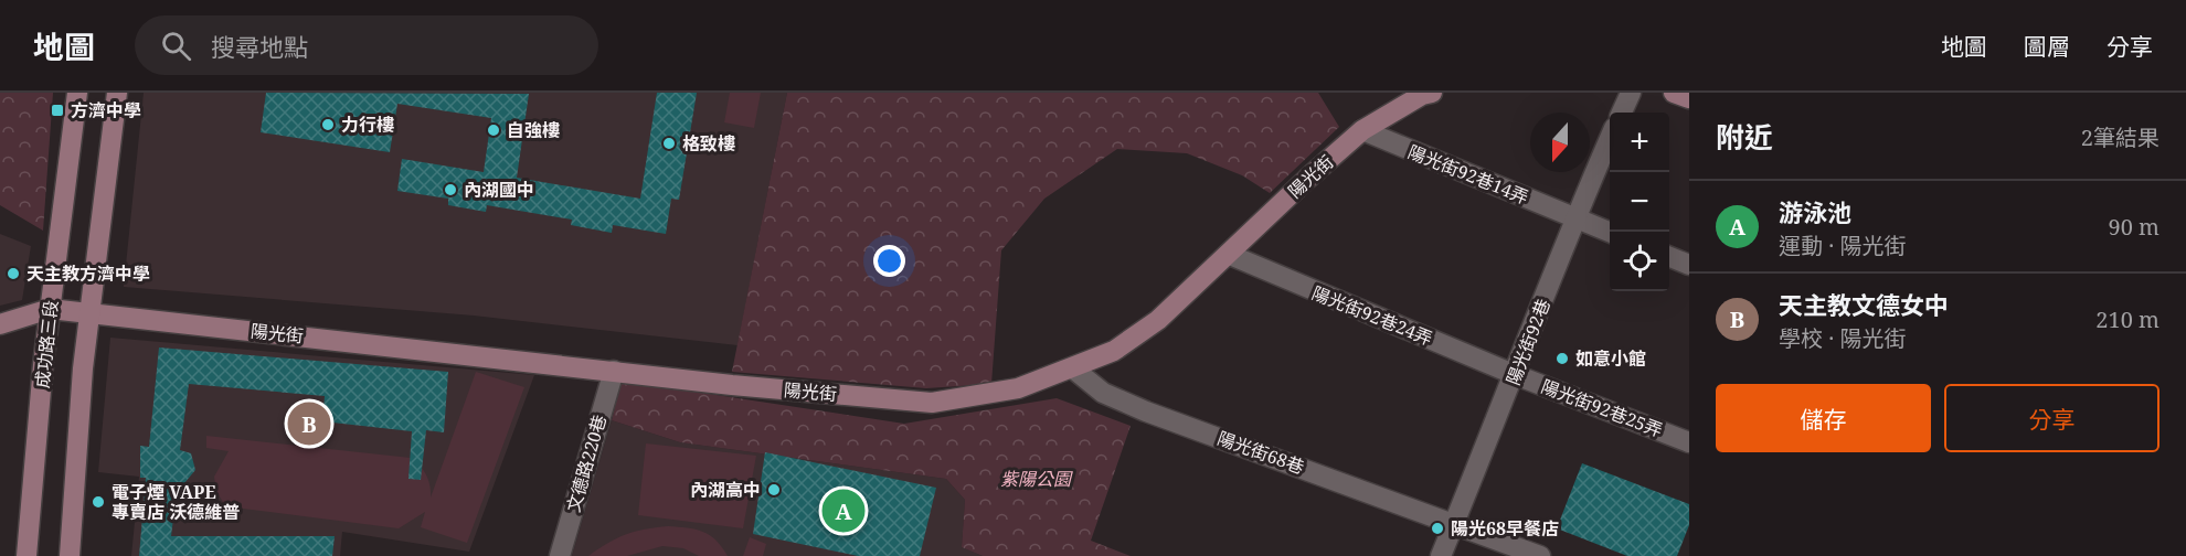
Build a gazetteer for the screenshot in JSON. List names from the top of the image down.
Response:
{
  "streets": {
    "street": [
      "陽光街92巷14弄",
      "陽光街",
      "陽光街92巷24弄",
      "陽光街92巷",
      "成功路三段",
      "陽光街92巷25弄",
      "陽光街68巷",
      "文德路220巷"
    ]
  },
  "crossings": [
    ["陽光街92巷14弄", "陽光街"],
    ["陽光街92巷14弄", "陽光街92巷"],
    ["陽光街", "陽光街92巷24弄"],
    ["陽光街", "成功路三段"],
    ["陽光街", "陽光街68巷"],
    ["陽光街", "文德路220巷"],
    ["陽光街92巷24弄", "陽光街92巷"],
    ["陽光街92巷24弄", "陽光街92巷25弄"],
    ["陽光街92巷", "陽光街92巷25弄"],
    ["陽光街92巷", "陽光街68巷"]
  ],
  "parks": ["紫陽公園"],
  "places": {
    "transit": ["方濟中學"],
    "other": [
      "力行樓",
      "自強樓",
      "格致樓",
      "內湖國中",
      "天主教方濟中學",
      "如意小館",
      "內湖高中",
      "電子煙 VAPE 專賣店 沃德維普",
      "陽光68早餐店"
    ]
  },
  "north": "bottom",
  "page": {
    "header": "地圖",
    "search": "搜尋地點",
    "nav": ["地圖", "圖層", "分享"],
    "heading": ["附近", "2筆結果"],
    "map_buttons": ["+", "−"],
    "list": [
      {
        "mark": "A",
        "name": "游泳池",
        "note": "運動 · 陽光街",
        "value": "90 m"
      },
      {
        "mark": "B",
        "name": "天主教文德女中",
        "note": "學校 · 陽光街",
        "value": "210 m"
      }
    ],
    "buttons": ["儲存", "分享"],
    "pins": ["B", "A"]
  }
}
